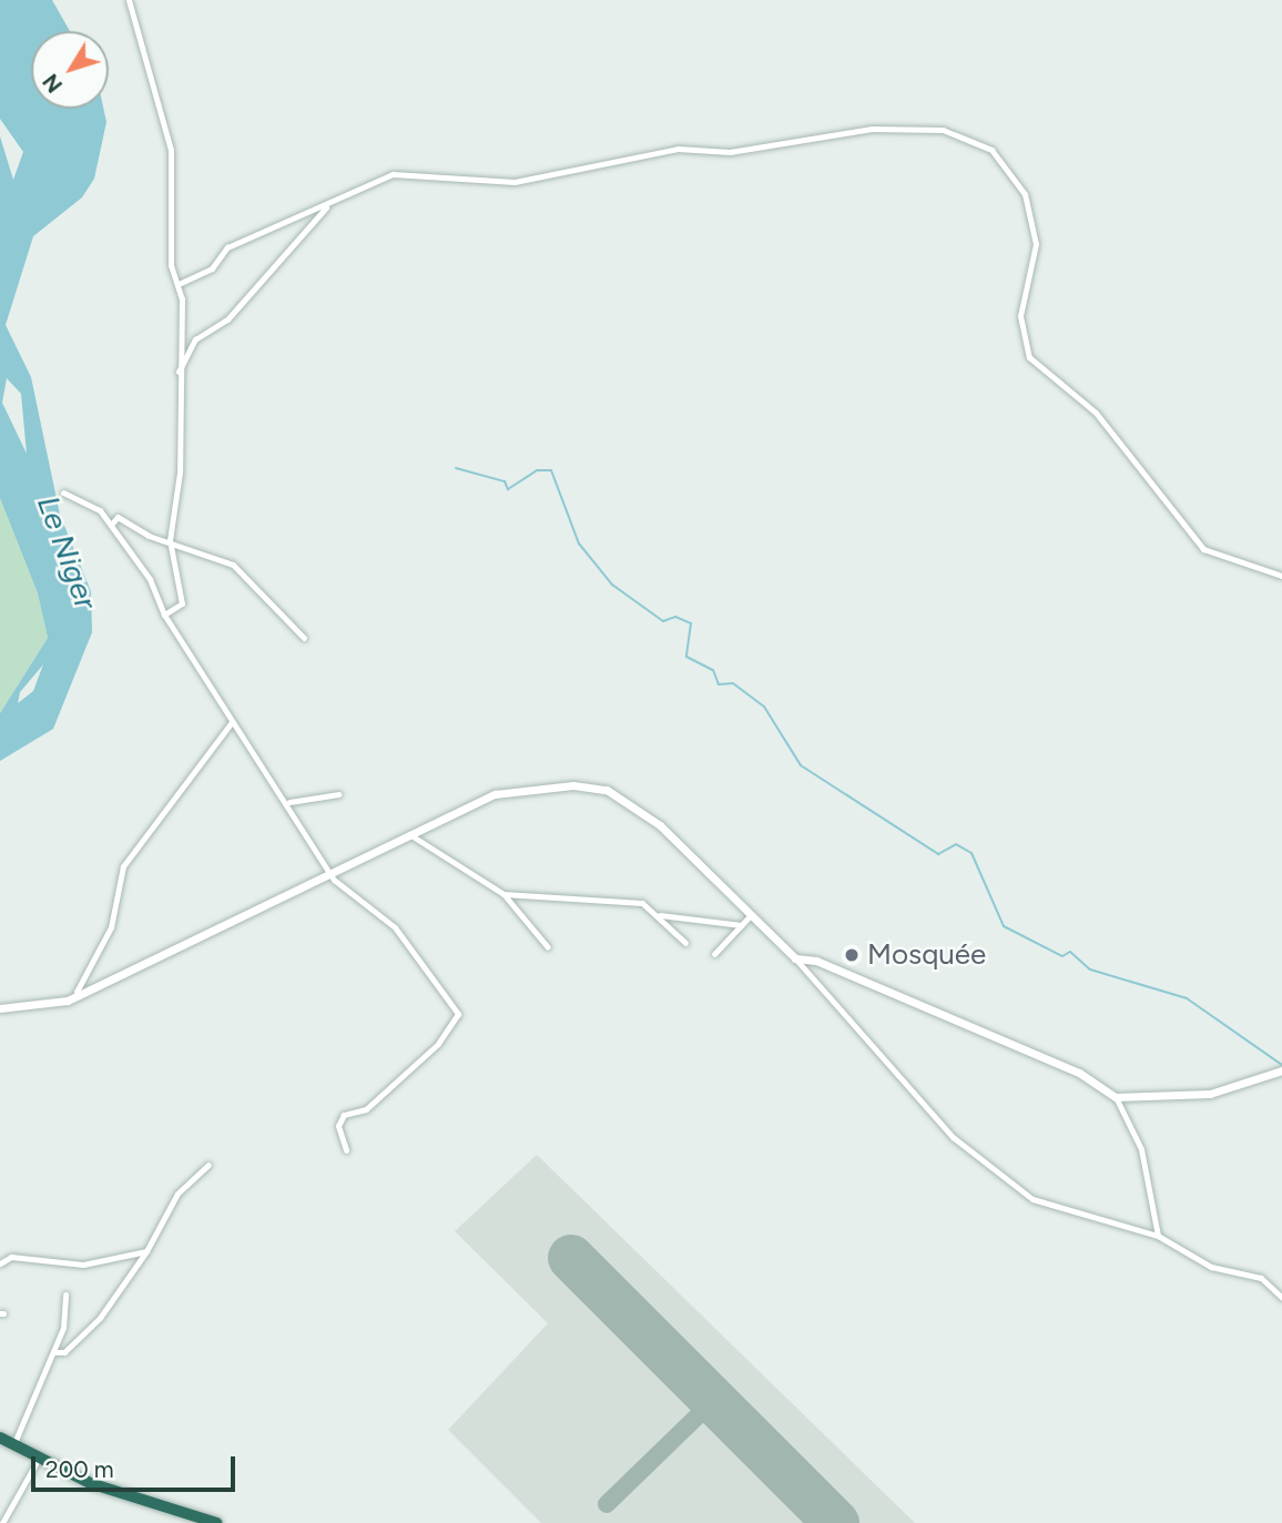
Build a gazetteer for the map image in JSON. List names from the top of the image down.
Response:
{
  "water": ["Le Niger"],
  "places": ["Mosquée"],
  "scale_bar": "200 m",
  "north": "bottom left"
}
